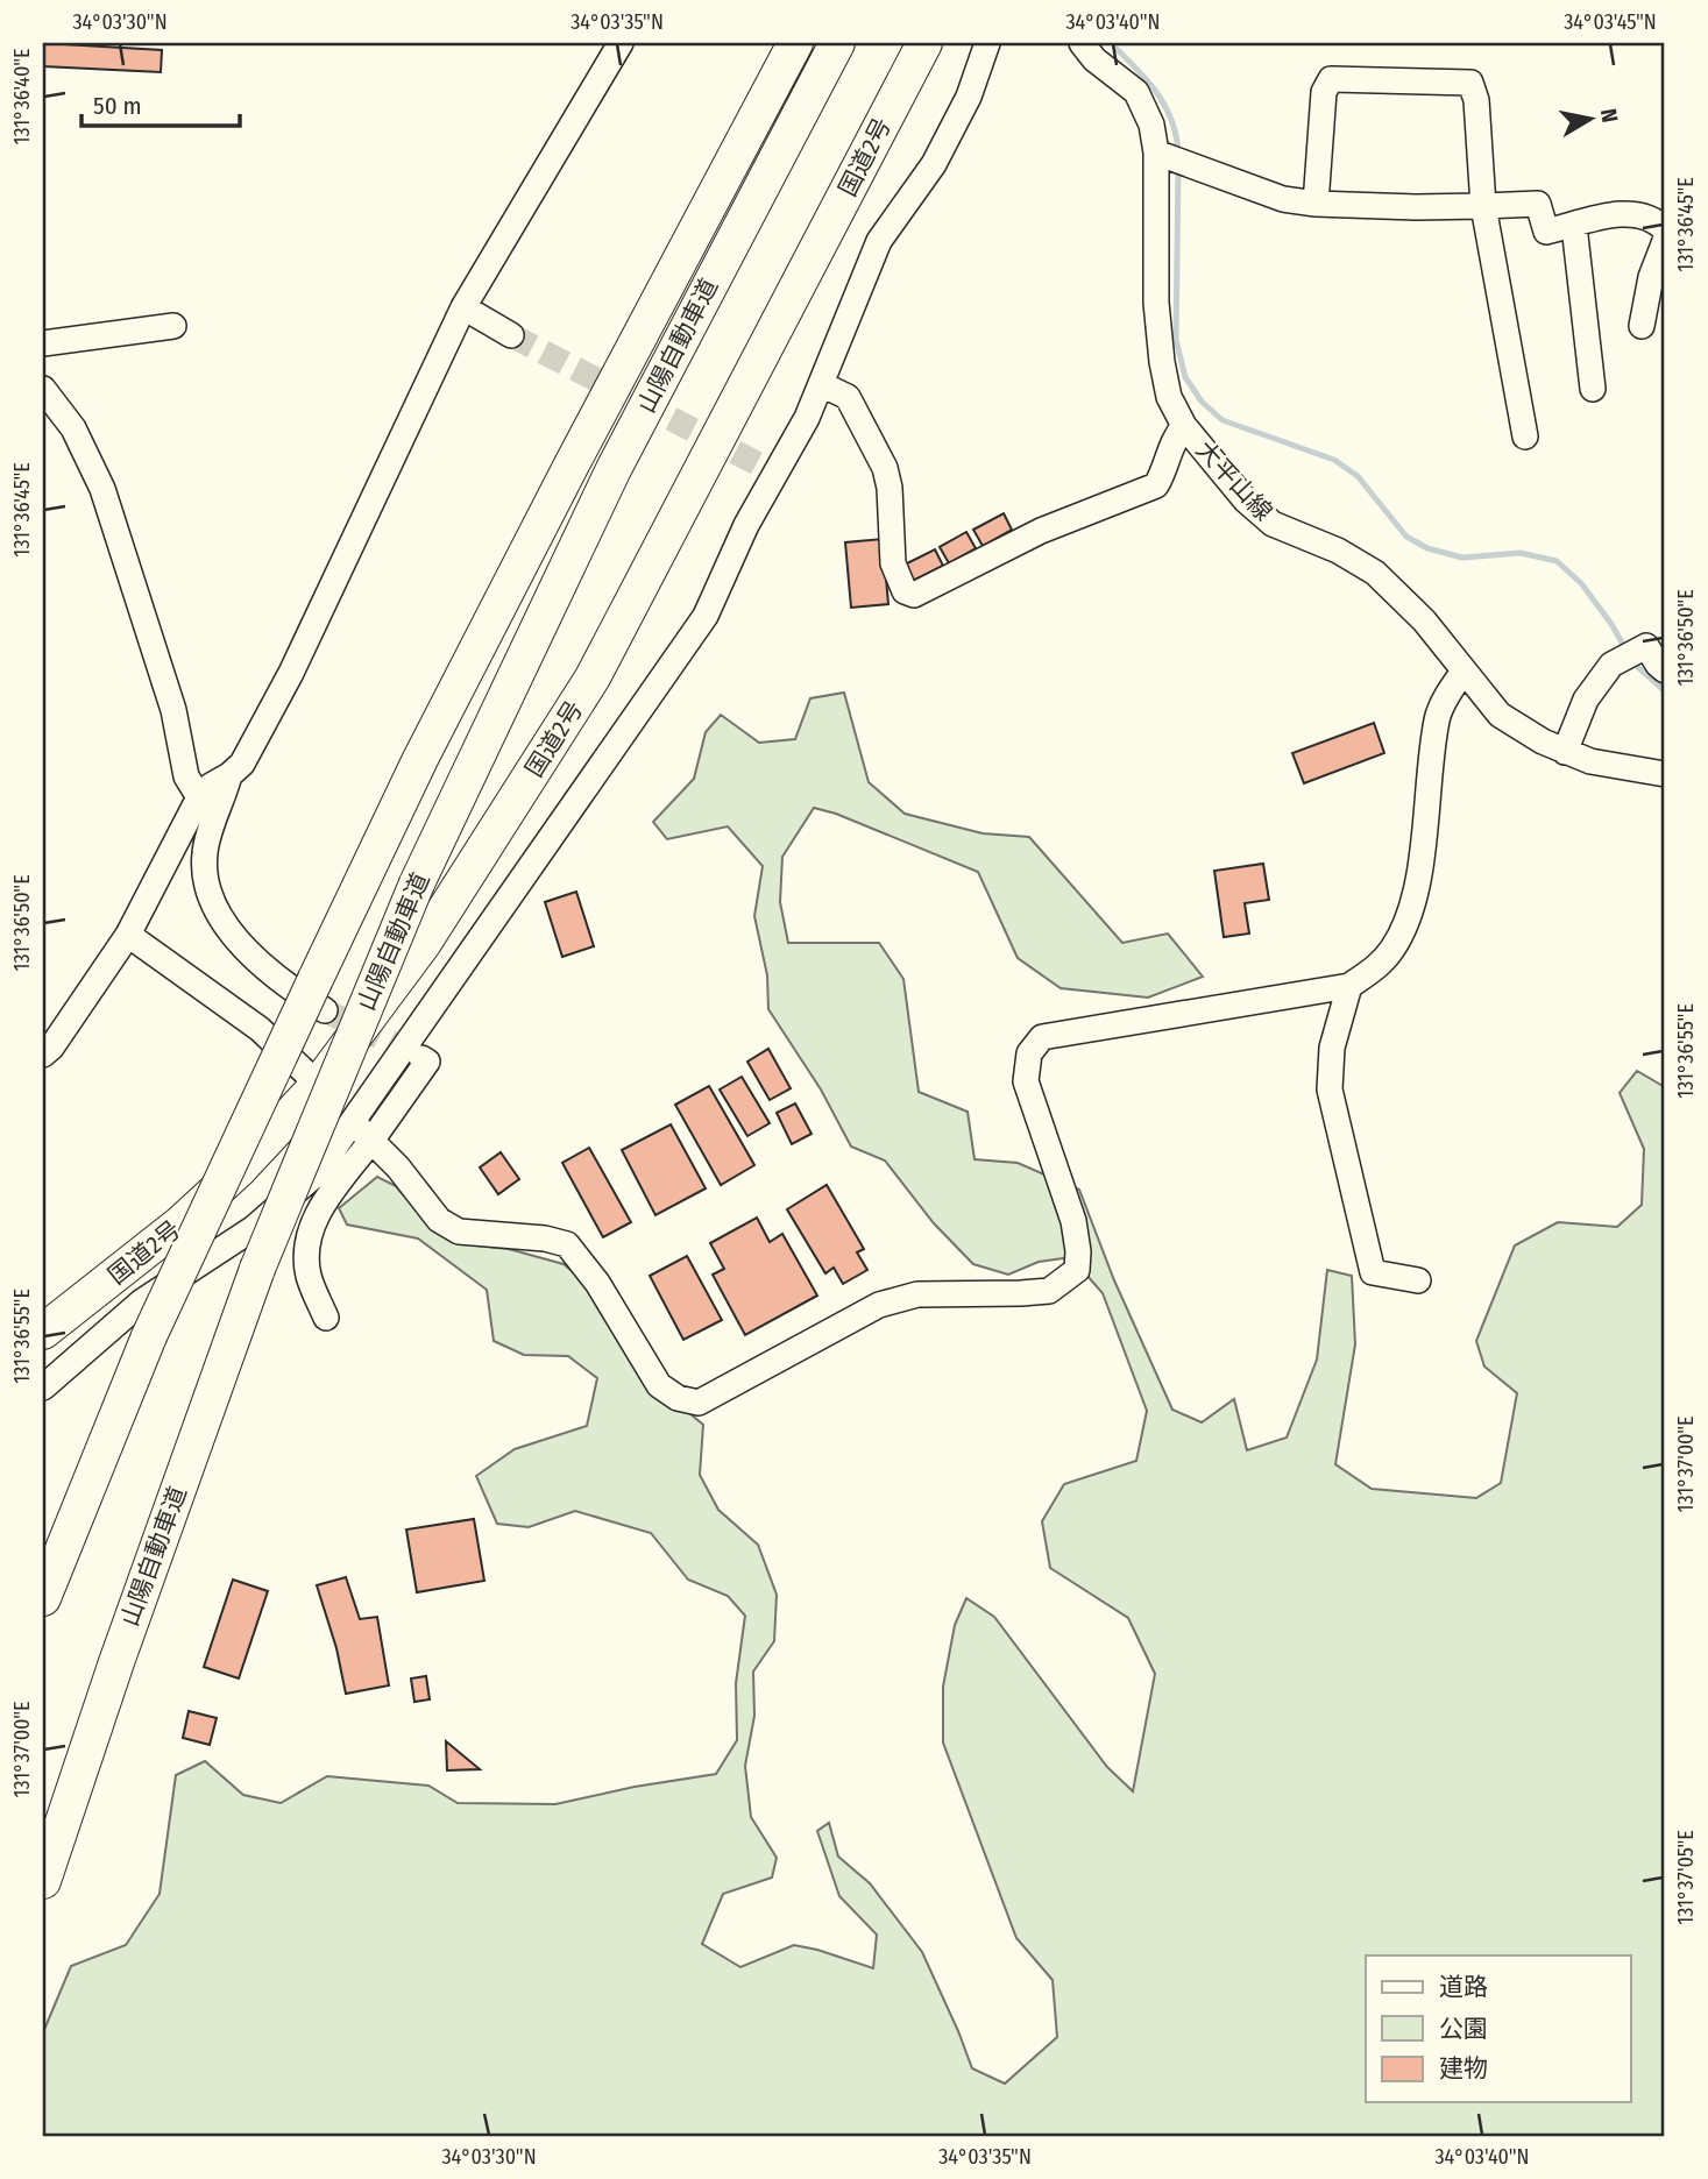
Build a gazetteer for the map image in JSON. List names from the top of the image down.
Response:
{
  "streets": {
    "highway": ["国道2号", "山陽自動車道"],
    "street": ["大平山線"]
  },
  "legend": ["道路", "公園", "建物"],
  "scale_bar": "50 m",
  "north": "right",
  "coordinates": [
    "34°03'30\"N",
    "34°03'35\"N",
    "34°03'40\"N",
    "34°03'45\"N",
    "131°36'40\"E",
    "131°36'45\"E",
    "131°36'50\"E",
    "131°36'55\"E",
    "131°37'00\"E",
    "131°37'05\"E"
  ]
}
